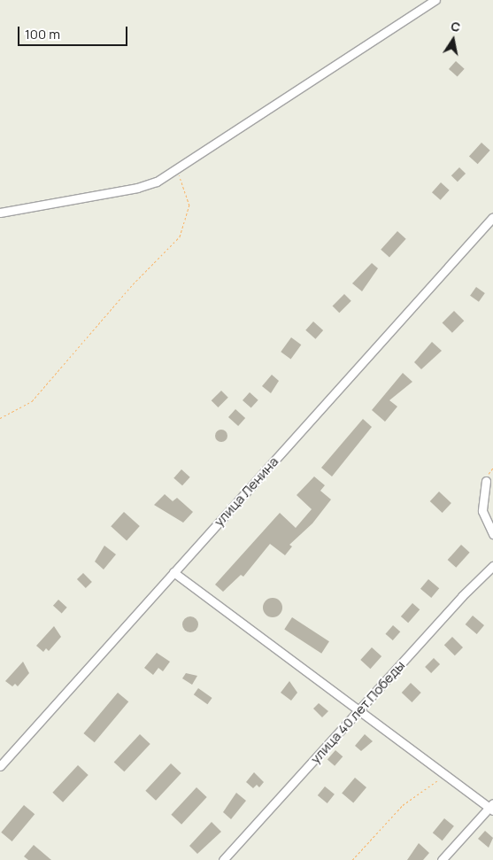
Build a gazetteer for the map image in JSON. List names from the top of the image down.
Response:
{
  "streets": {
    "street": ["улица Ленина", "улица 40 лет Победы"]
  },
  "scale_bar": "100 m",
  "north": "top"
}
